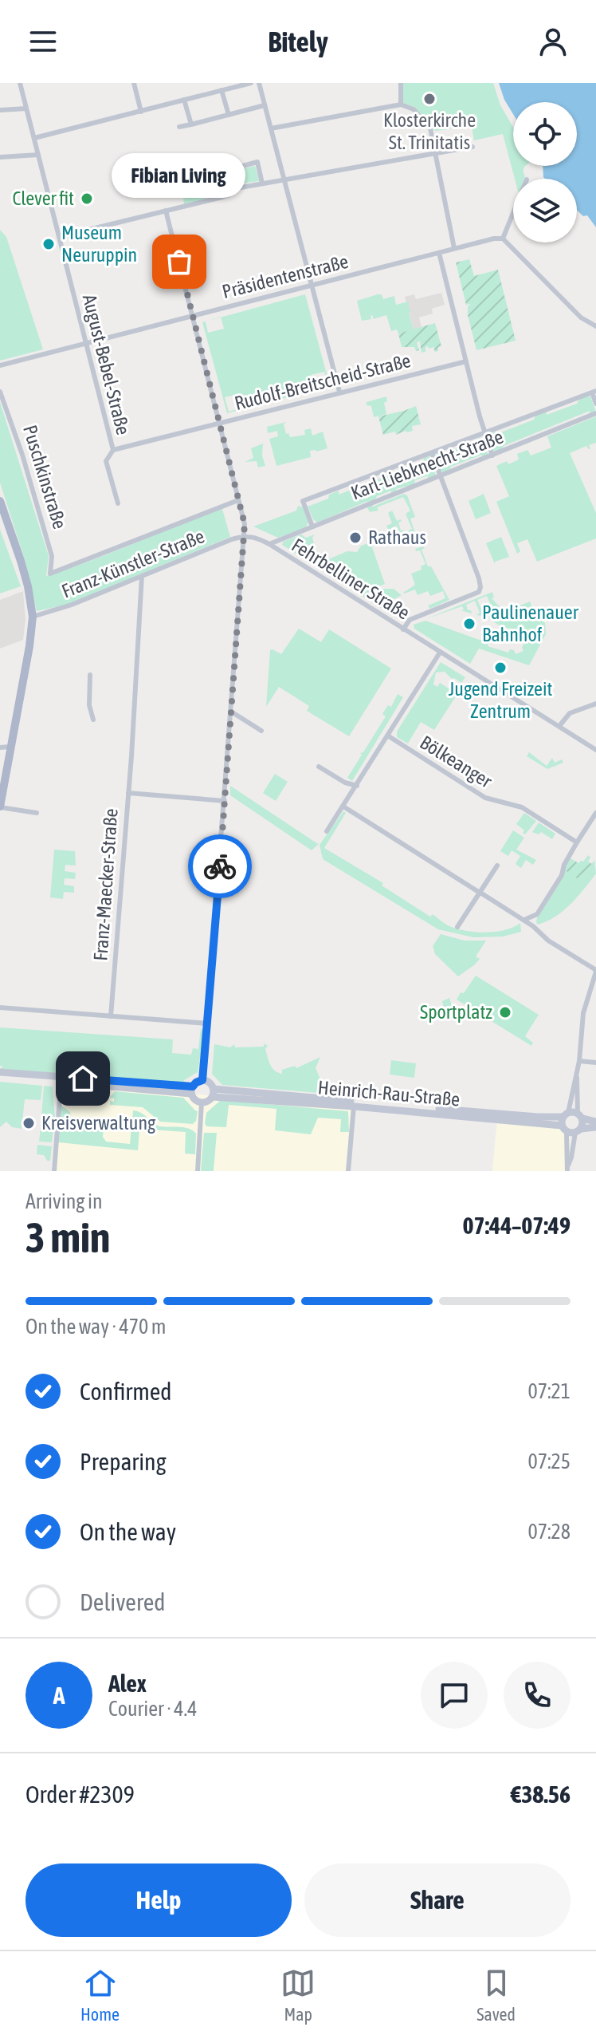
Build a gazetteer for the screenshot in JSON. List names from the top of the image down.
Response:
{
  "streets": {
    "main road": ["Heinrich-Rau-Straße"],
    "street": [
      "Präsidentenstraße",
      "August-Bebel-Straße",
      "Rudolf-Breitscheid-Straße",
      "Karl-Liebknecht-Straße",
      "Puschkinstraße",
      "Franz-Künstler-Straße",
      "Fehrbelliner Straße",
      "Bölkeanger",
      "Franz-Maecker-Straße"
    ]
  },
  "crossings": [
    ["Präsidentenstraße", "August-Bebel-Straße"],
    ["August-Bebel-Straße", "Rudolf-Breitscheid-Straße"],
    ["Karl-Liebknecht-Straße", "Fehrbelliner Straße"],
    ["Puschkinstraße", "Franz-Künstler-Straße"],
    ["Franz-Künstler-Straße", "Fehrbelliner Straße"],
    ["Franz-Künstler-Straße", "Franz-Maecker-Straße"]
  ],
  "places": [
    "Klosterkirche St. Trinitatis",
    "Clever fit",
    "Museum Neuruppin",
    "Fibian Living",
    "Rathaus",
    "Paulinenauer Bahnhof",
    "Jugend Freizeit Zentrum",
    "Sportplatz",
    "Kreisverwaltung"
  ],
  "page": {
    "header": "Bitely",
    "bubble": "Fibian Living",
    "heading": ["3 min", "Arriving in", "07:44–07:49"],
    "panel": [
      "Alex",
      "Courier · 4.4",
      "Order #2309",
      "€38.56"
    ],
    "bar": "On the way · 470 m",
    "list": [
      ["Confirmed", "07:21"],
      ["Preparing", "07:25"],
      ["On the way", "07:28"],
      "Delivered"
    ],
    "round": "A",
    "buttons": ["Help", "Share"],
    "tabs": ["Home", "Map", "Saved"]
  }
}
